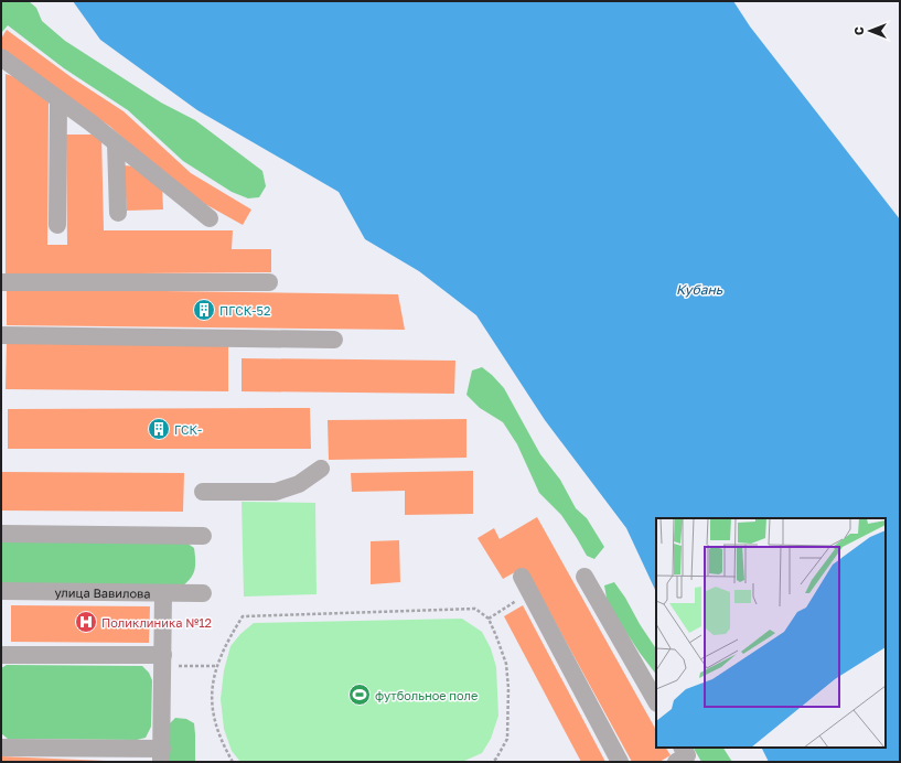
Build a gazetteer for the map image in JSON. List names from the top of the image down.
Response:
{
  "streets": {
    "street": ["улица Вавилова"]
  },
  "water": ["Кубань"],
  "places": {
    "building": ["ПГСК-52", "ГСК-"],
    "hospital": ["Поликлиника №12"],
    "sports": ["футбольное поле"]
  },
  "north": "left"
}
